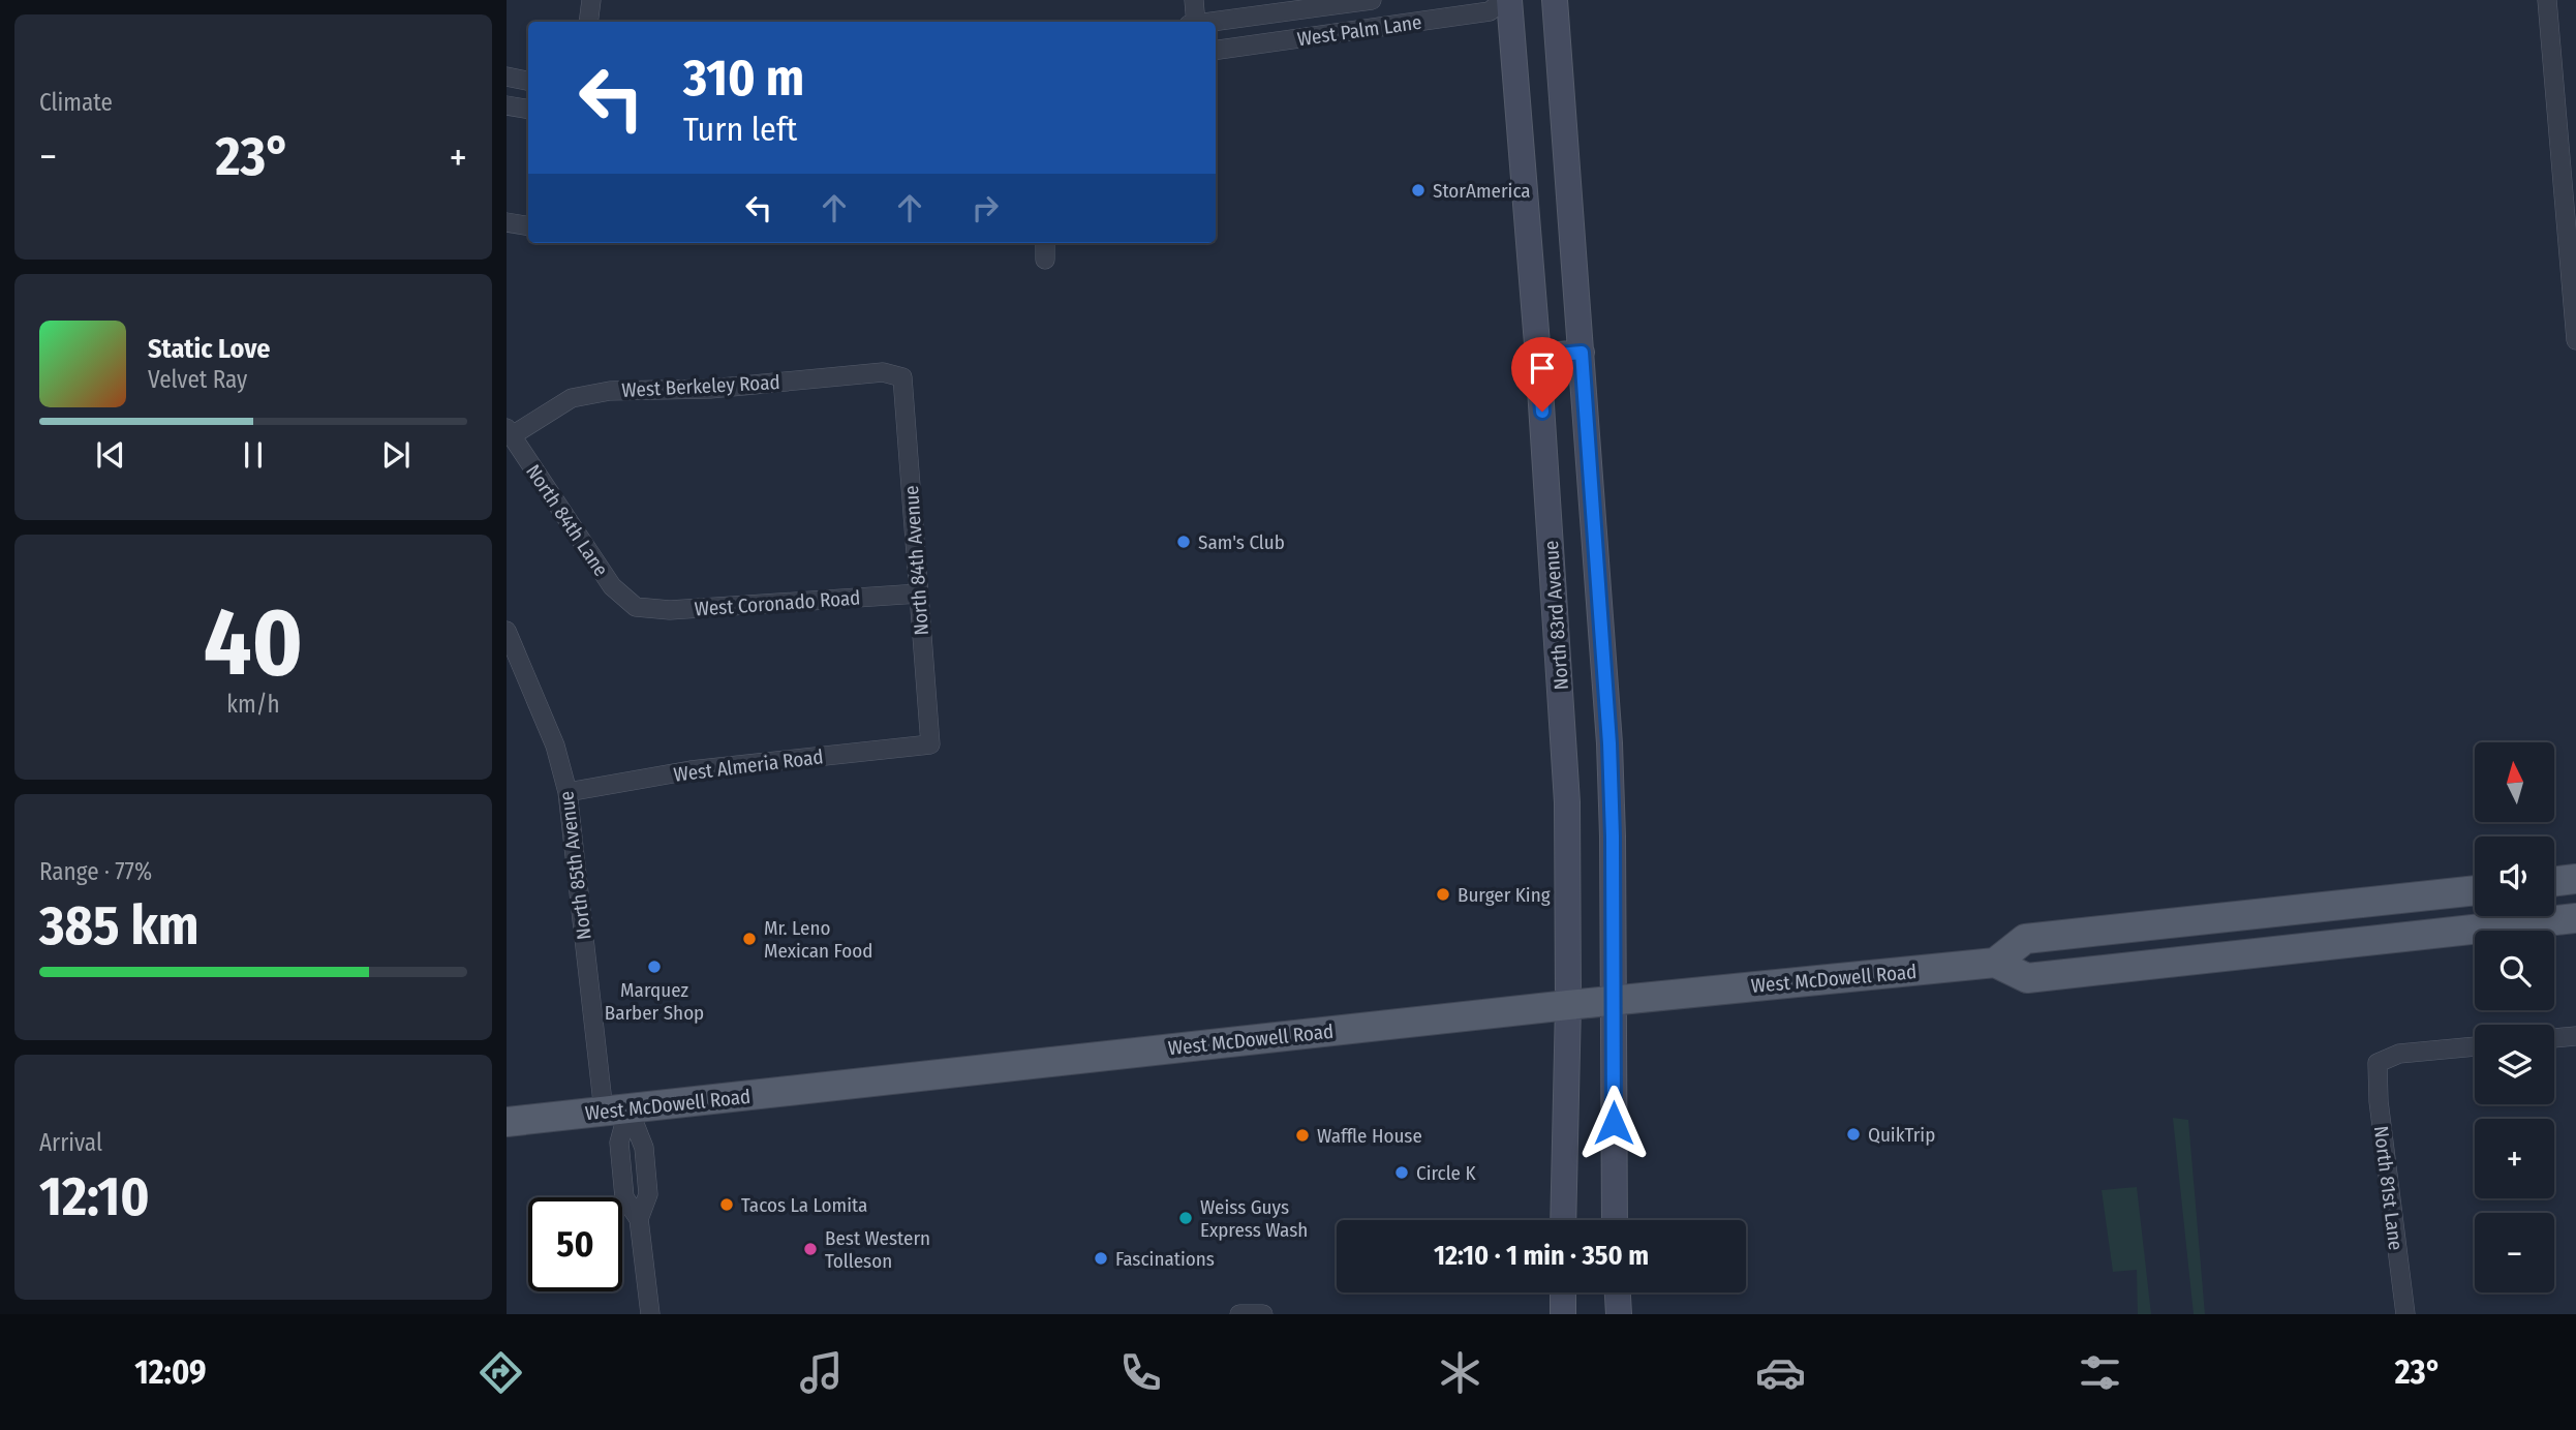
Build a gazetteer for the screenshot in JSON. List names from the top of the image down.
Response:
{
  "streets": {
    "main road": ["North 83rd Avenue", "West McDowell Road"],
    "street": [
      "West Palm Lane",
      "West Berkeley Road",
      "North 84th Lane",
      "North 84th Avenue",
      "West Coronado Road",
      "West Almeria Road",
      "North 85th Avenue",
      "North 81st Lane"
    ]
  },
  "crossings": [
    ["West Berkeley Road", "North 84th Lane"],
    ["West Berkeley Road", "North 84th Avenue"],
    ["North 84th Lane", "West Coronado Road"],
    ["North 84th Avenue", "West Coronado Road"],
    ["North 84th Avenue", "West Almeria Road"],
    ["North 83rd Avenue", "West McDowell Road"],
    ["West Almeria Road", "North 85th Avenue"],
    ["North 85th Avenue", "West McDowell Road"]
  ],
  "places": [
    "StorAmerica",
    "Sam's Club",
    "Burger King",
    "Mr. Leno Mexican Food",
    "Marquez Barber Shop",
    "QuikTrip",
    "Waffle House",
    "Circle K",
    "Tacos La Lomita",
    "Weiss Guys Express Wash",
    "Best Western Tolleson",
    "Fascinations"
  ],
  "north": "top",
  "page": {
    "tile": [
      "Climate",
      ["40", "km/h"],
      ["Range · 77%", "385 km"],
      ["Arrival", "12:10"]
    ],
    "turn": ["310 m", "Turn left"],
    "heat": ["−", "23°", "+"],
    "song": ["Static Love", "Velvet Ray"],
    "map_buttons": ["+", "−"],
    "limit": "50",
    "trip": "12:10 · 1 min · 350 m",
    "tabs": ["12:09", "23°"]
  }
}
